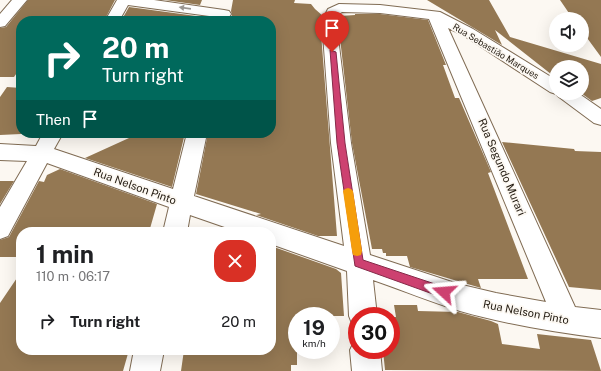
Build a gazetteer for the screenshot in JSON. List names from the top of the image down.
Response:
{
  "streets": {
    "street": ["Rua Sebastião Marques", "Rua Segundo Murari", "Rua Nelson Pinto"]
  },
  "crossings": [
    ["Rua Sebastião Marques", "Rua Segundo Murari"],
    ["Rua Segundo Murari", "Rua Nelson Pinto"]
  ],
  "page": {
    "turn": ["20 m", "Turn right"],
    "then": "Then",
    "heading": ["1 min", "110 m · 06:17"],
    "list": [
      {
        "name": "Turn right",
        "value": "20 m"
      }
    ],
    "speed": "19 km/h",
    "limit": "30"
  }
}
